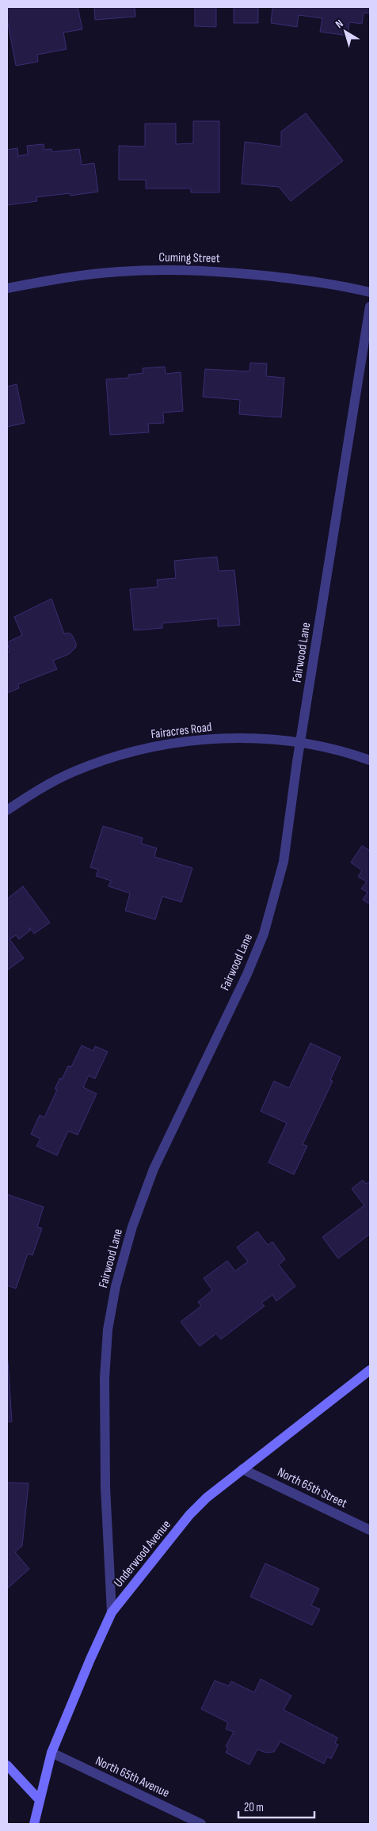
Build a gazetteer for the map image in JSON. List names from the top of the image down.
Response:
{
  "streets": {
    "main road": ["Underwood Avenue"],
    "street": [
      "Cuming Street",
      "Fairwood Lane",
      "Fairacres Road",
      "North 65th Street",
      "North 65th Avenue"
    ]
  },
  "crossings": [
    ["Fairwood Lane", "Fairacres Road"],
    ["Fairwood Lane", "Underwood Avenue"],
    ["North 65th Street", "Underwood Avenue"],
    ["Underwood Avenue", "North 65th Avenue"]
  ],
  "scale_bar": "20 m",
  "north": "top left"
}
